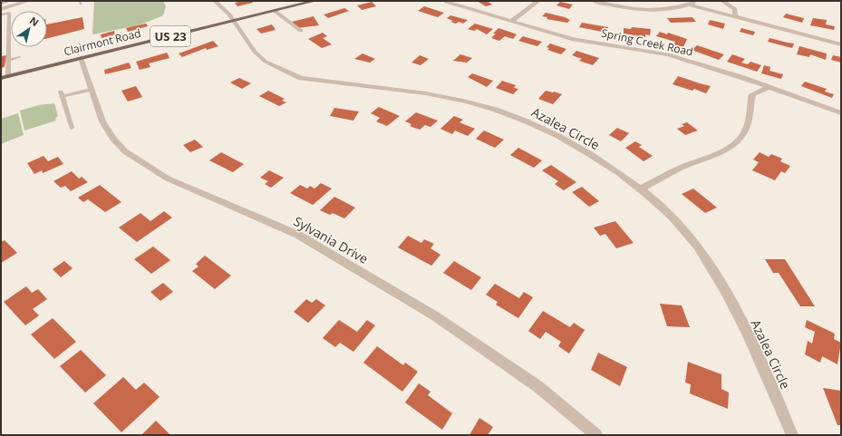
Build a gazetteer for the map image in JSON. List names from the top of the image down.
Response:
{
  "streets": {
    "main road": ["US 23", "Clairmont Road"],
    "street": ["Spring Creek Road", "Azalea Circle", "Sylvania Drive"]
  },
  "crossings": [
    ["Clairmont Road", "Azalea Circle"],
    ["Clairmont Road", "Sylvania Drive"]
  ],
  "north": "top right"
}
